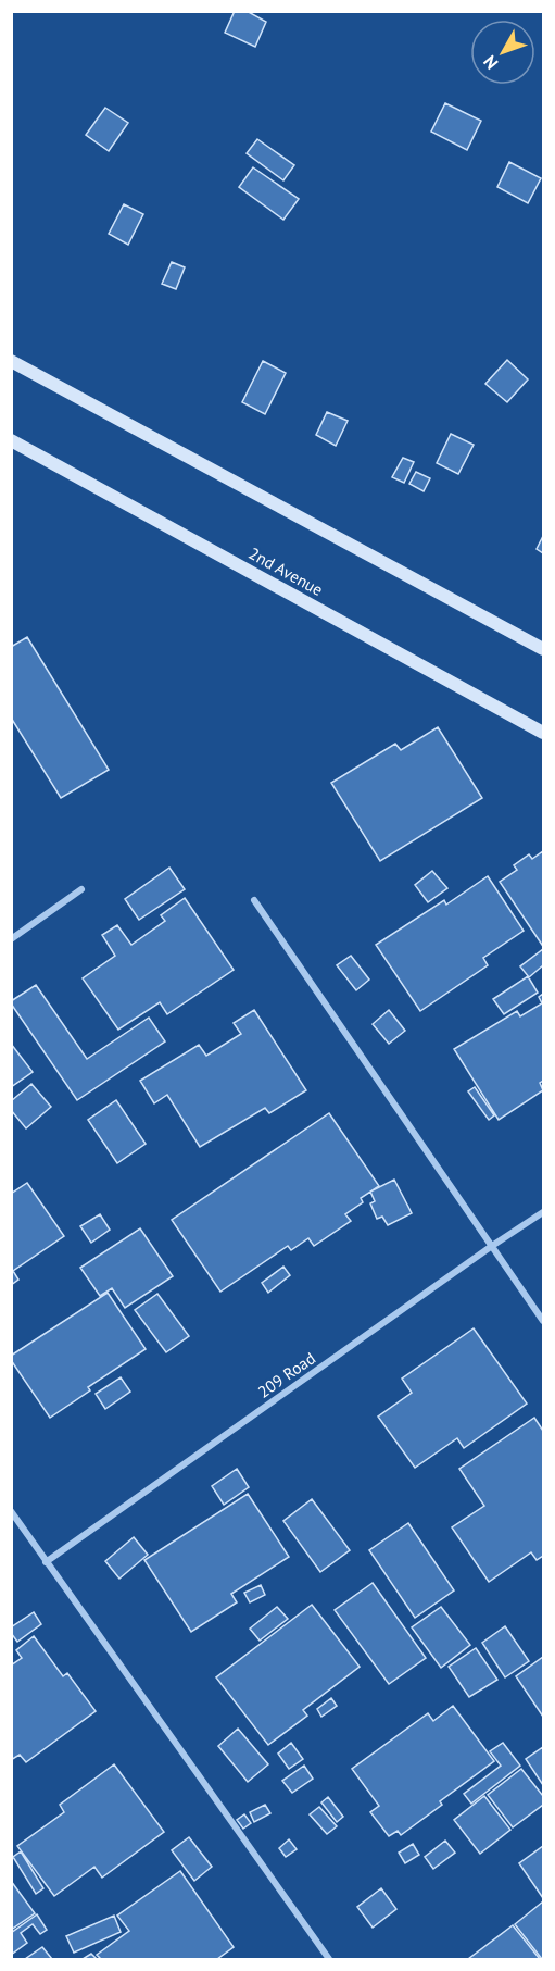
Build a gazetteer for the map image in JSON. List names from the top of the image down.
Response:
{
  "streets": {
    "street": ["2nd Avenue", "209 Road"]
  },
  "north": "bottom left"
}
